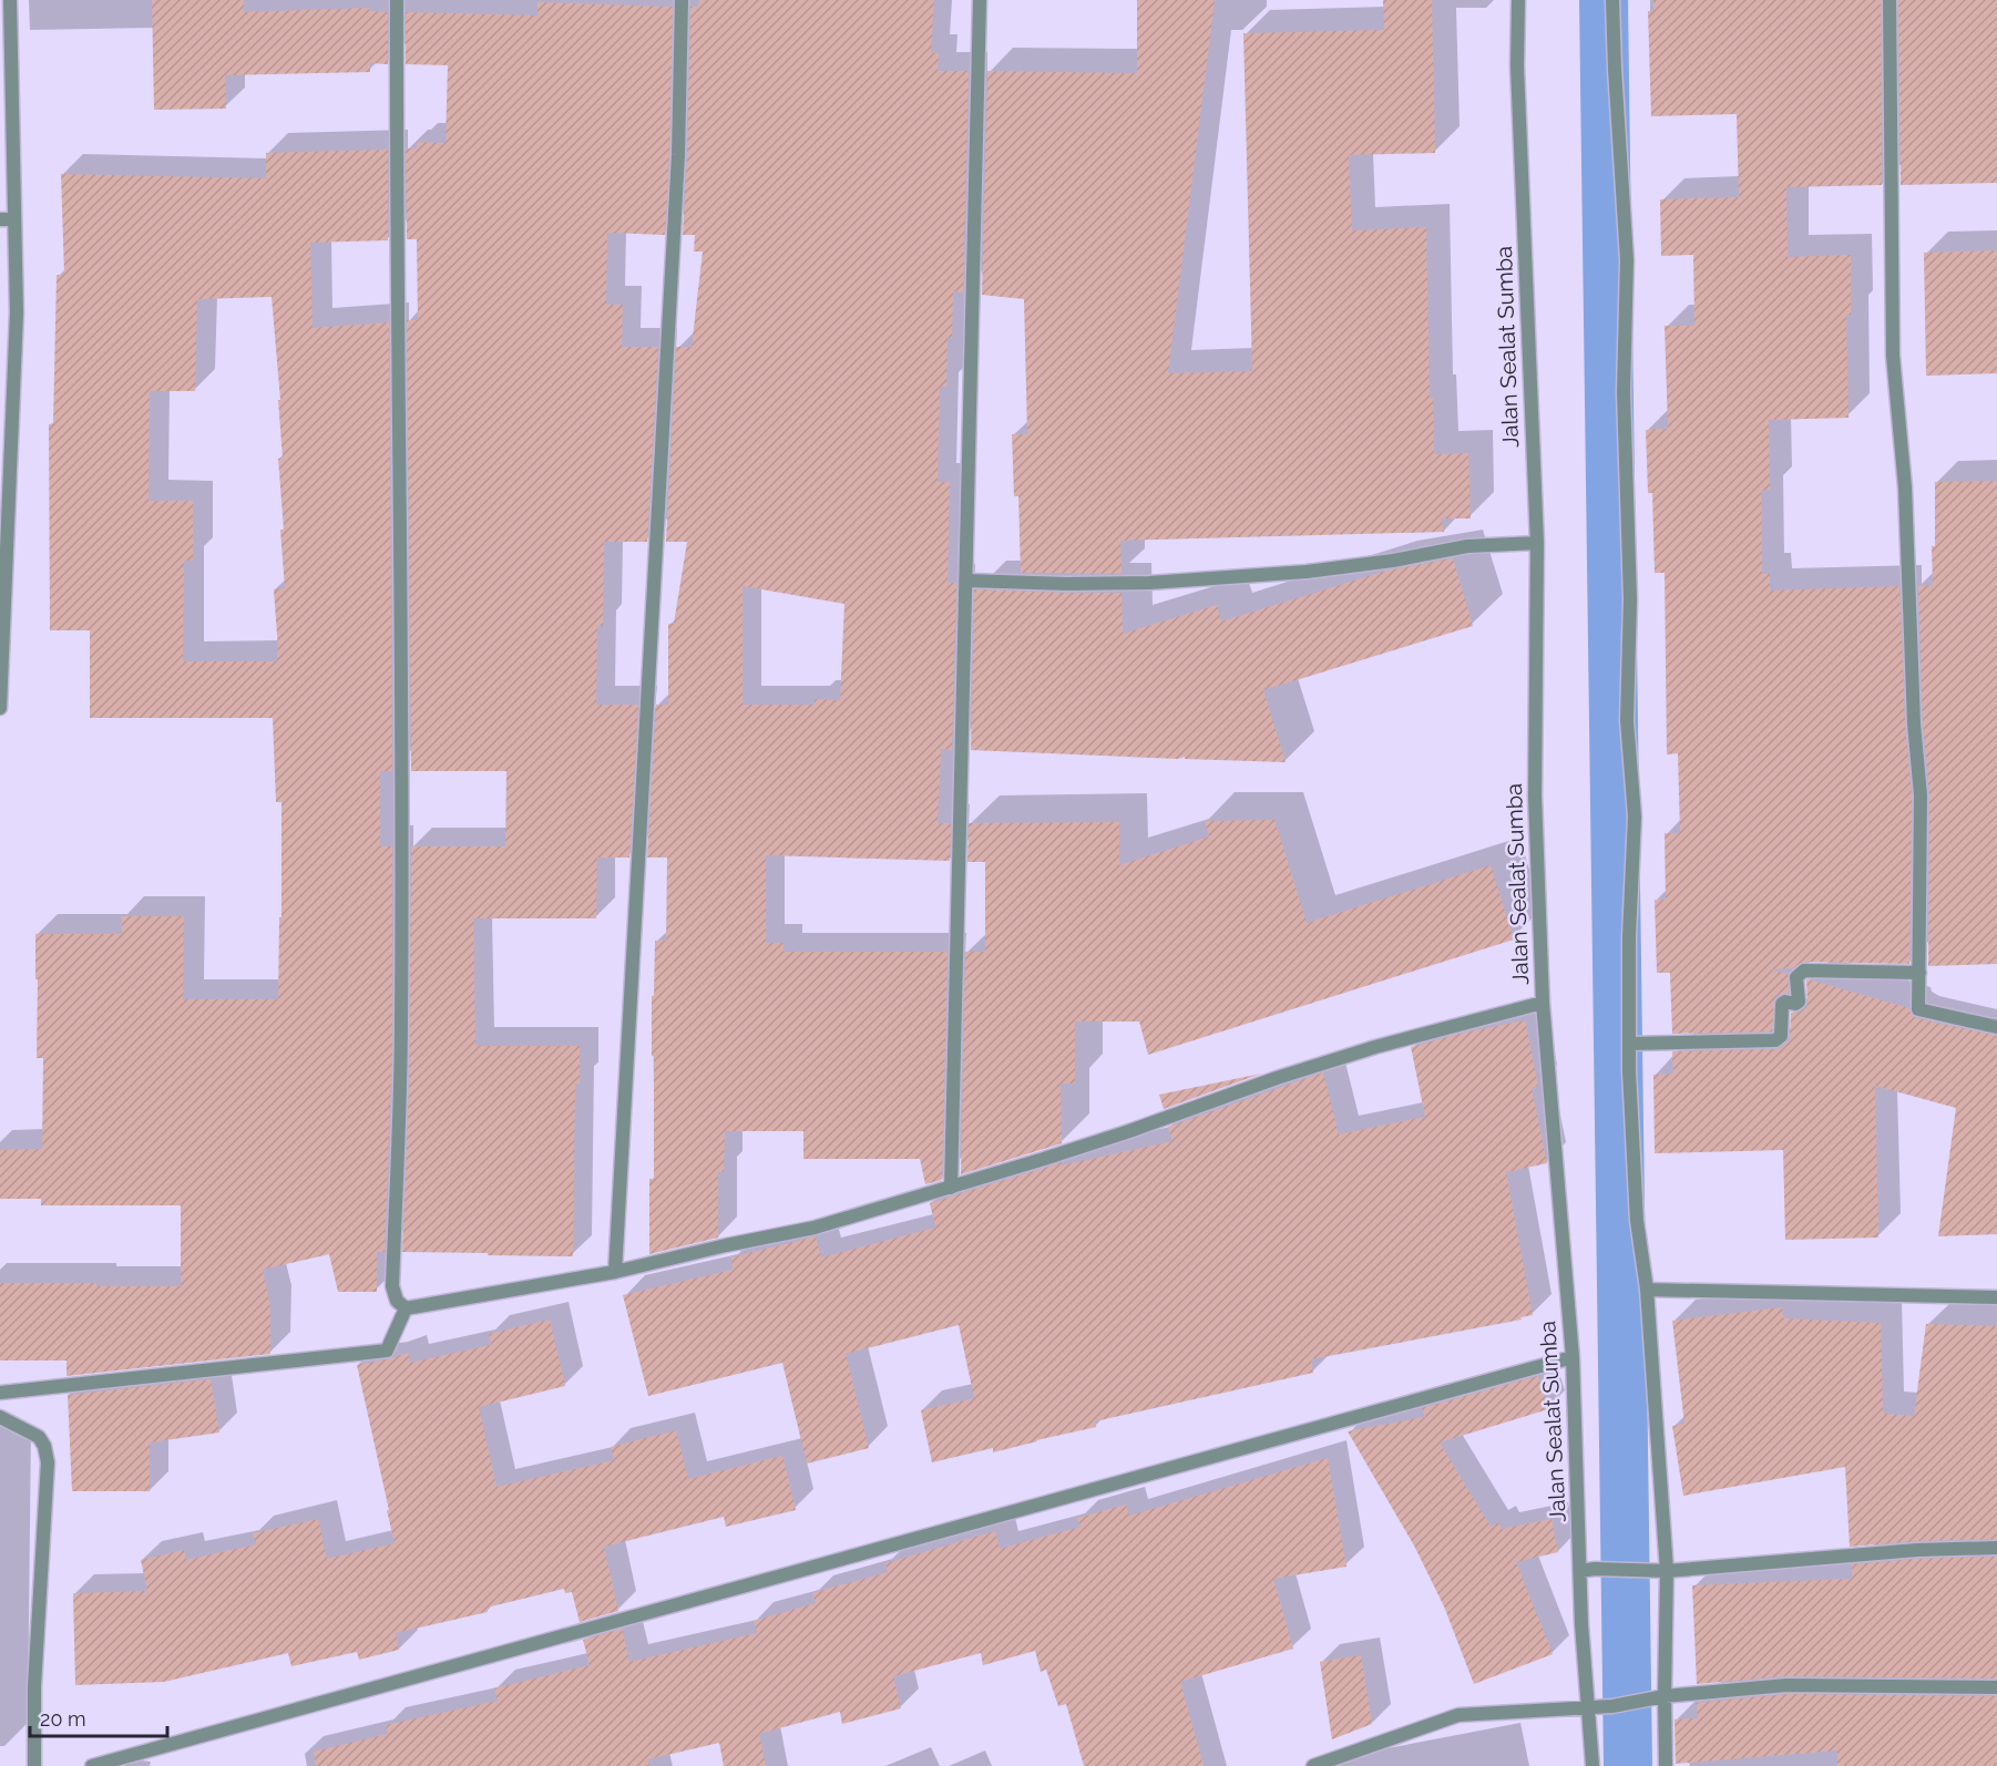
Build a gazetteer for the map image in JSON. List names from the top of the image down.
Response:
{
  "streets": {
    "street": ["Jalan Sealat Sumba"]
  },
  "scale_bar": "20 m"
}
